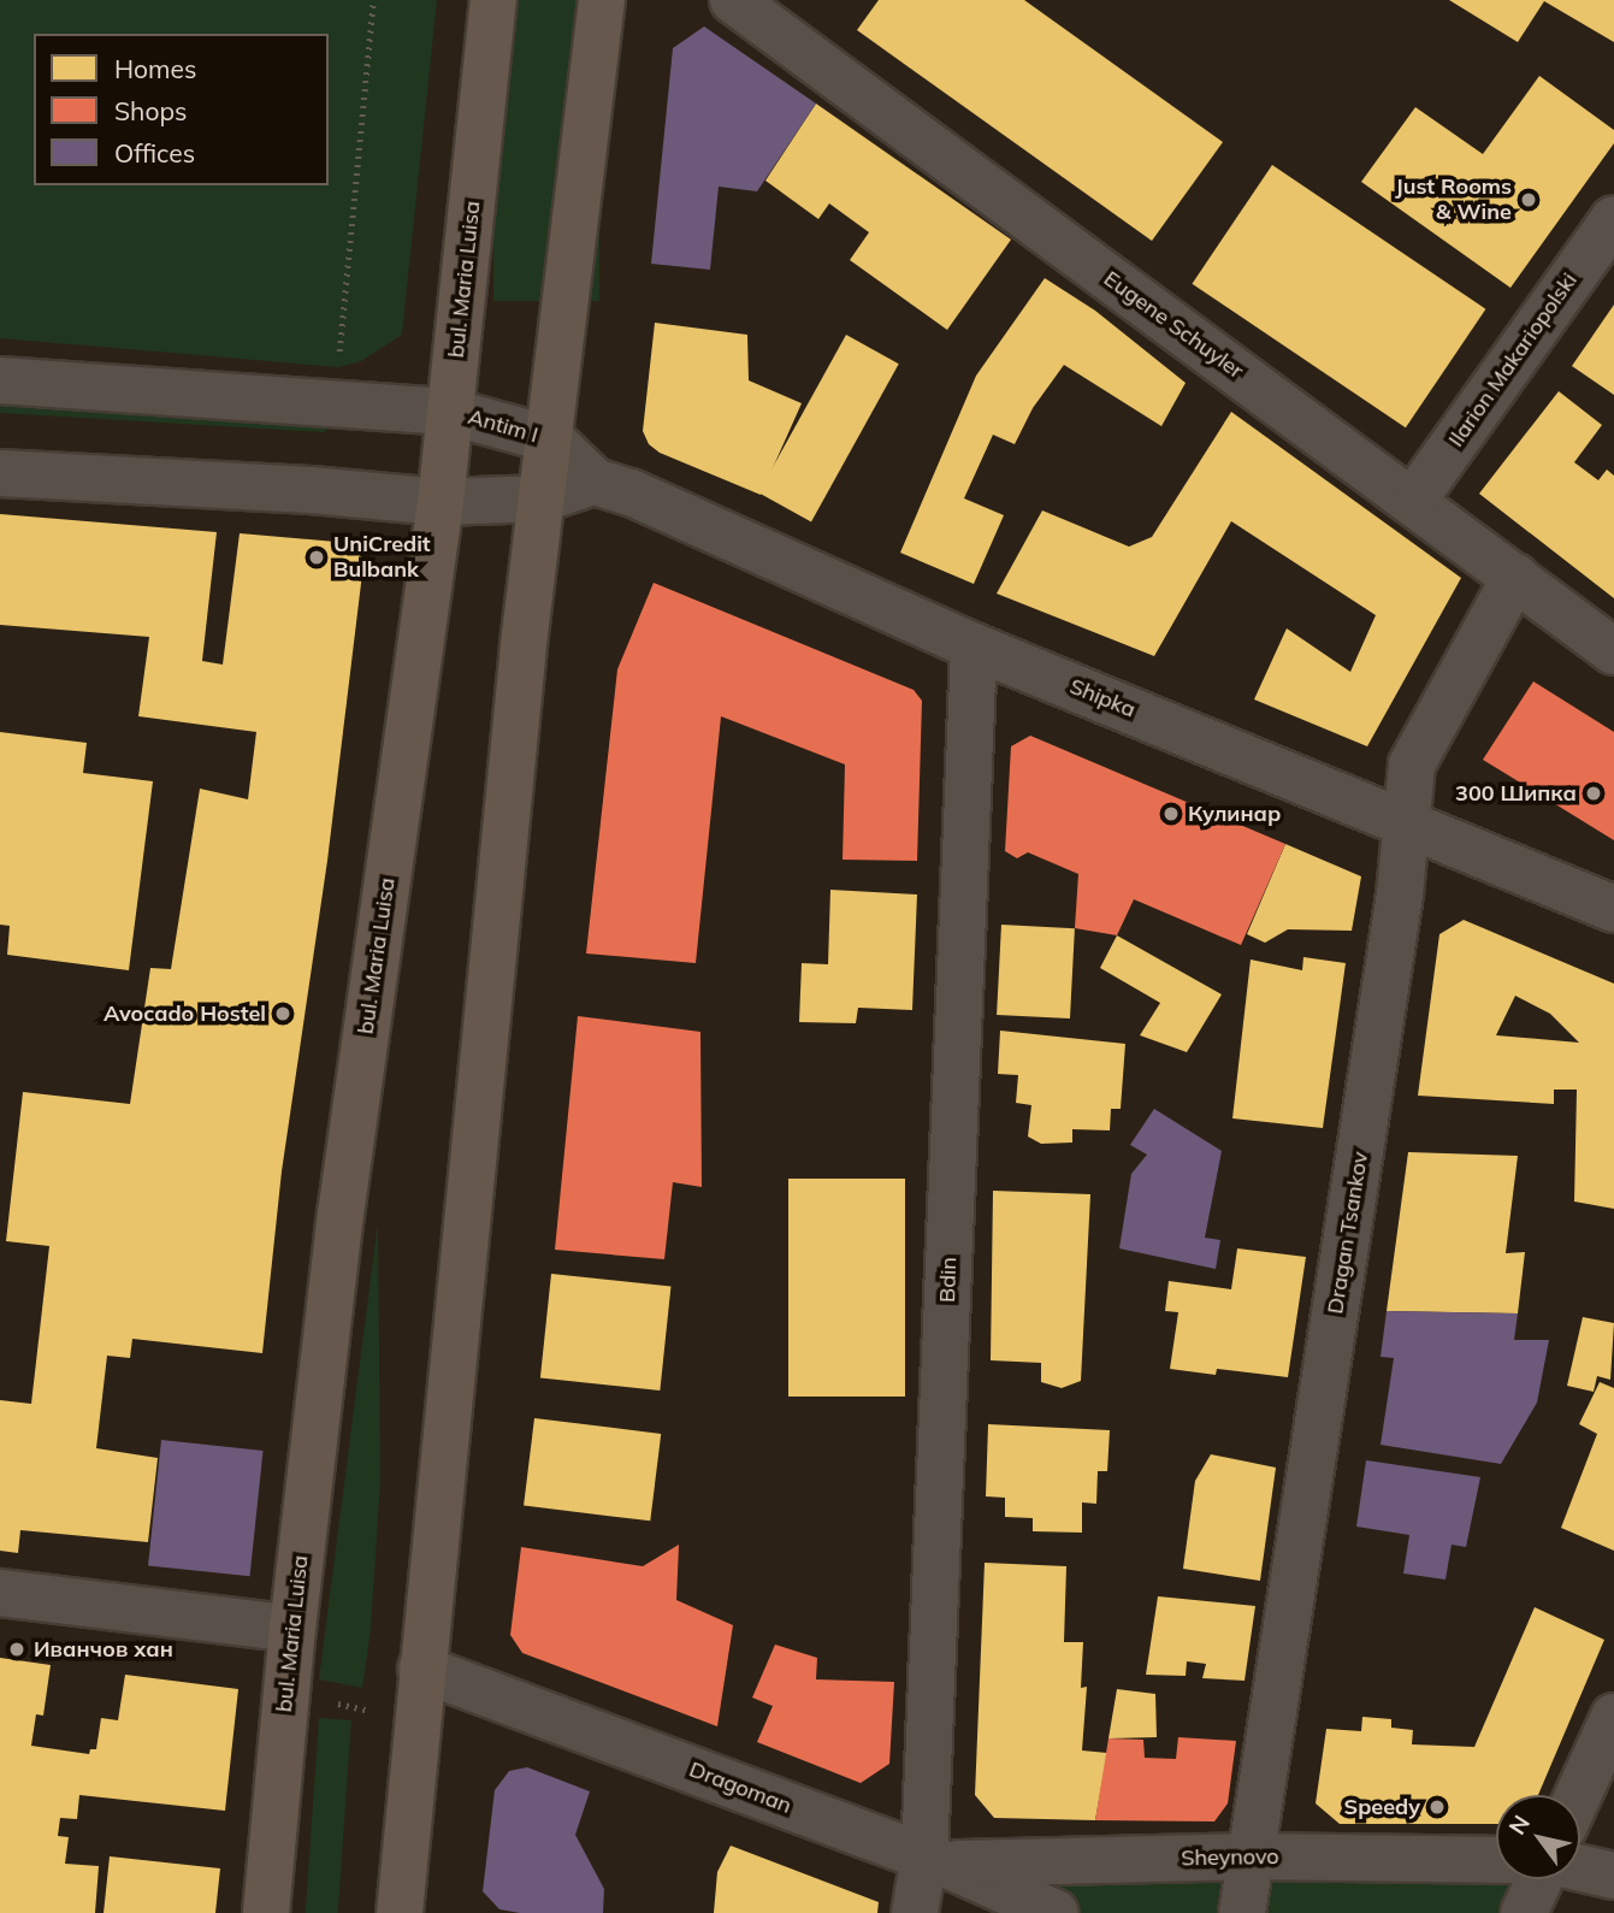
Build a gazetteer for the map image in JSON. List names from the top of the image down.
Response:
{
  "streets": {
    "main road": ["bul. Maria Luisa"],
    "street": [
      "Eugene Schuyler",
      "Ilarion Makariopolski",
      "Antim I",
      "Shipka",
      "Dragan Tsankov",
      "Bdin",
      "Dragoman",
      "Sheynovo"
    ]
  },
  "crossings": [
    ["bul. Maria Luisa", "Antim I"],
    ["Eugene Schuyler", "Ilarion Makariopolski"],
    ["Eugene Schuyler", "Dragan Tsankov"],
    ["Antim I", "Shipka"],
    ["Shipka", "Dragan Tsankov"],
    ["Shipka", "Bdin"],
    ["Dragan Tsankov", "Sheynovo"],
    ["Bdin", "Dragoman"],
    ["Bdin", "Sheynovo"],
    ["Dragoman", "Sheynovo"]
  ],
  "places": [
    "Just Rooms & Wine",
    "UniCredit Bulbank",
    "300 Шипка",
    "Кулинар",
    "Avocado Hostel",
    "Иванчов хан",
    "Speedy"
  ],
  "legend": ["Homes", "Shops", "Offices"],
  "north": "top left"
}
